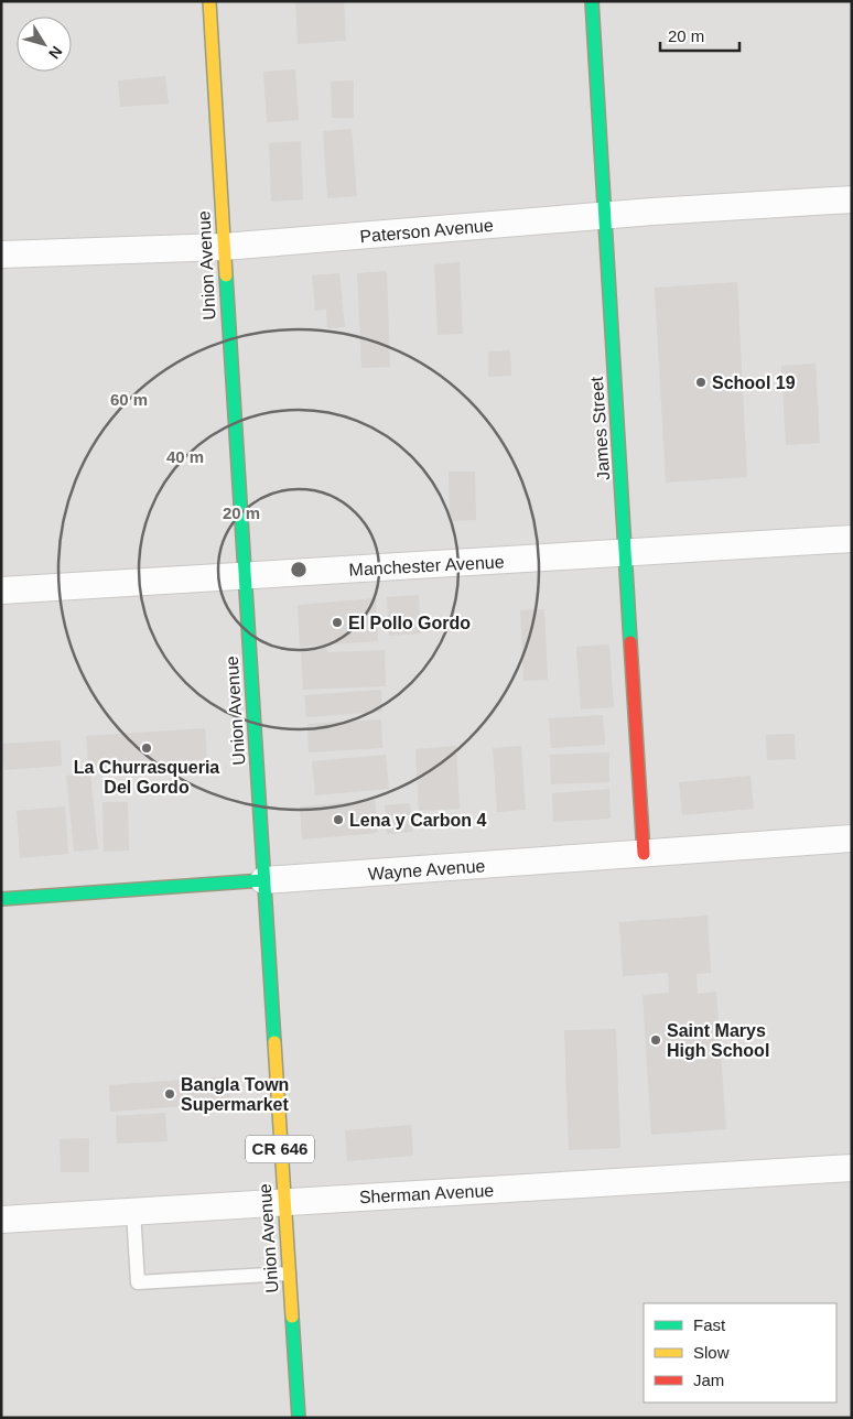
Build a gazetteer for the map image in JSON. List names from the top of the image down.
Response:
{
  "streets": {
    "main road": [
      "Union Avenue",
      "James Street",
      "Wayne Avenue",
      "CR 646"
    ],
    "street": ["Paterson Avenue", "Manchester Avenue", "Sherman Avenue"]
  },
  "crossings": [
    ["Paterson Avenue", "Union Avenue"],
    ["Paterson Avenue", "James Street"],
    ["Union Avenue", "Manchester Avenue"],
    ["Union Avenue", "Wayne Avenue"],
    ["Union Avenue", "Sherman Avenue"],
    ["James Street", "Manchester Avenue"],
    ["James Street", "Wayne Avenue"]
  ],
  "places": [
    "School 19",
    "El Pollo Gordo",
    "La Churrasqueria Del Gordo",
    "Lena y Carbon 4",
    "Saint Marys High School",
    "Bangla Town Supermarket"
  ],
  "legend": ["Fast", "Slow", "Jam"],
  "scale_bar": "20 m",
  "north": "bottom right",
  "rings": ["60 m", "40 m", "20 m"]
}
